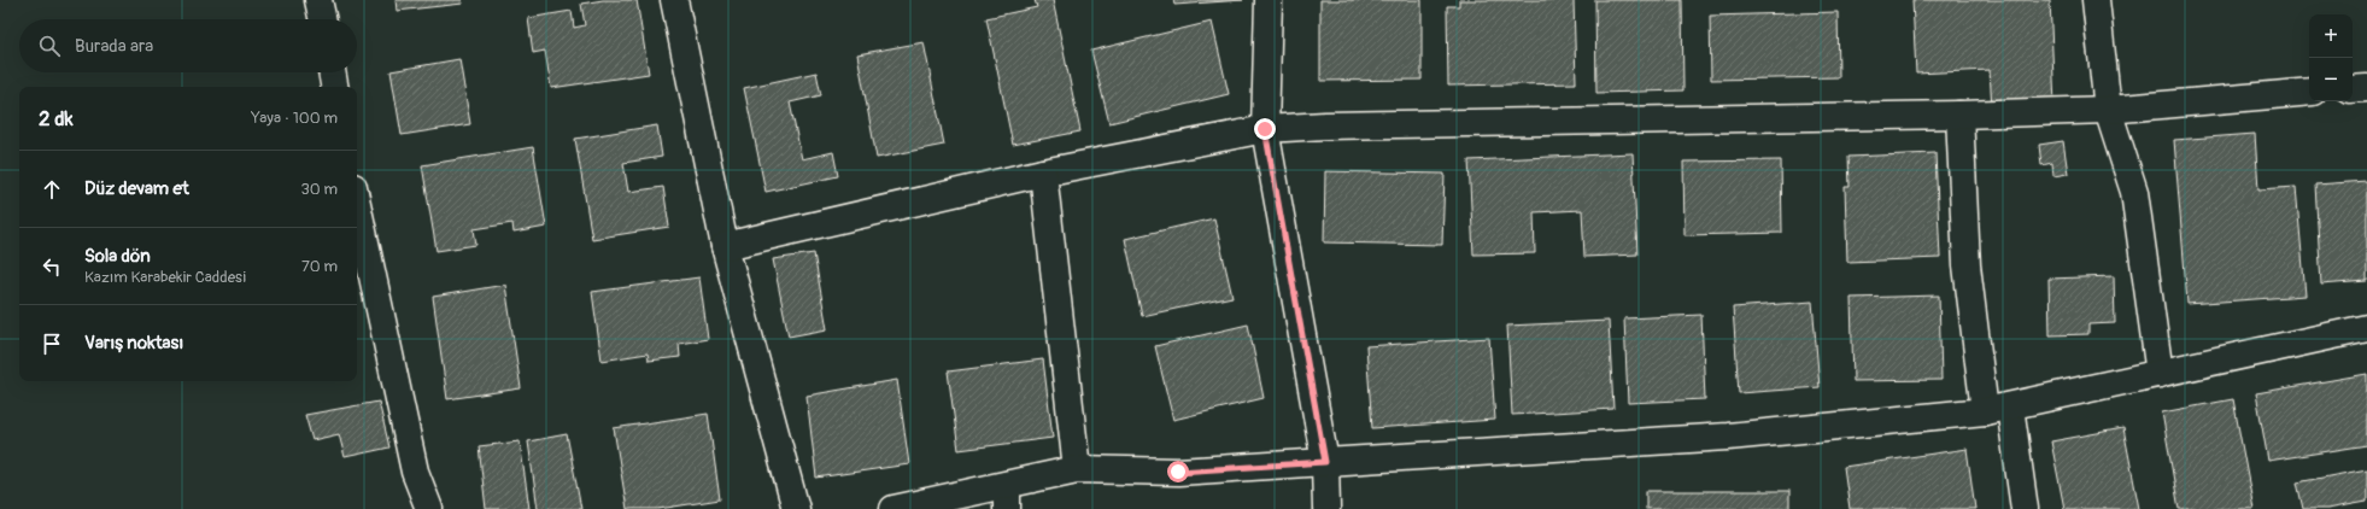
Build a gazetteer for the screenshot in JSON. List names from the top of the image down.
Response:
{
  "page": {
    "map_buttons": ["+", "−"],
    "search": "Burada ara",
    "heading": ["2 dk", "Yaya · 100 m"],
    "list": [
      ["Düz devam et", "30 m"],
      ["Sola dön", "Kazım Karabekir Caddesi", "70 m"],
      "Varış noktası"
    ]
  }
}
